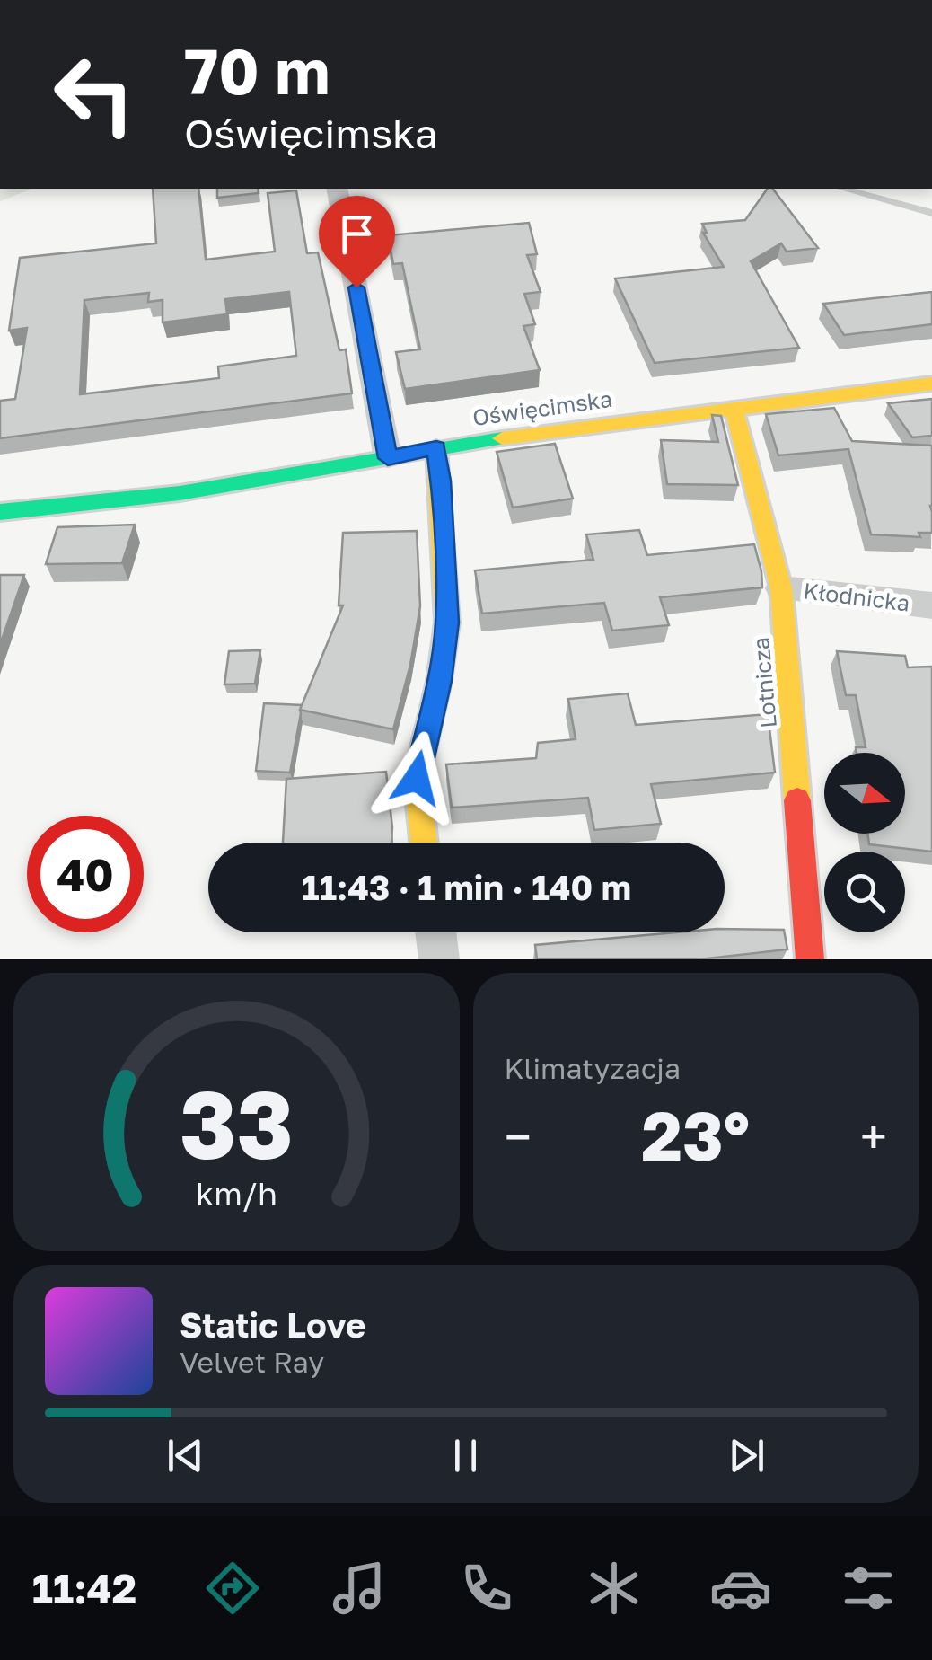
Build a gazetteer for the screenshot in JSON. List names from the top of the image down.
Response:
{
  "streets": {
    "street": ["Oświęcimska", "Kłodnicka", "Lotnicza"]
  },
  "crossings": [
    ["Oświęcimska", "Lotnicza"],
    ["Kłodnicka", "Lotnicza"]
  ],
  "north": "right",
  "page": {
    "turn": ["70 m", "Oświęcimska"],
    "limit": "40",
    "trip": "11:43 · 1 min · 140 m",
    "tile": "Klimatyzacja",
    "heat": ["−", "23°", "+"],
    "song": ["Static Love", "Velvet Ray"],
    "tabs": "11:42",
    "gauge": ["33", "km/h"]
  }
}
